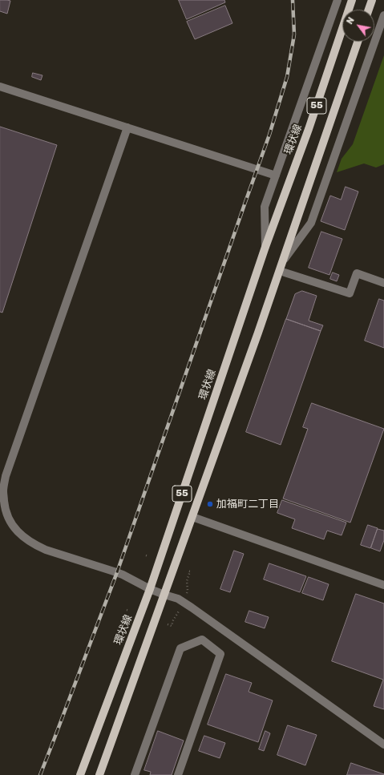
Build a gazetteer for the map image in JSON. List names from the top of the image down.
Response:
{
  "streets": {
    "main road": ["55", "環状線"]
  },
  "places": ["加福町二丁目"],
  "north": "top left"
}
